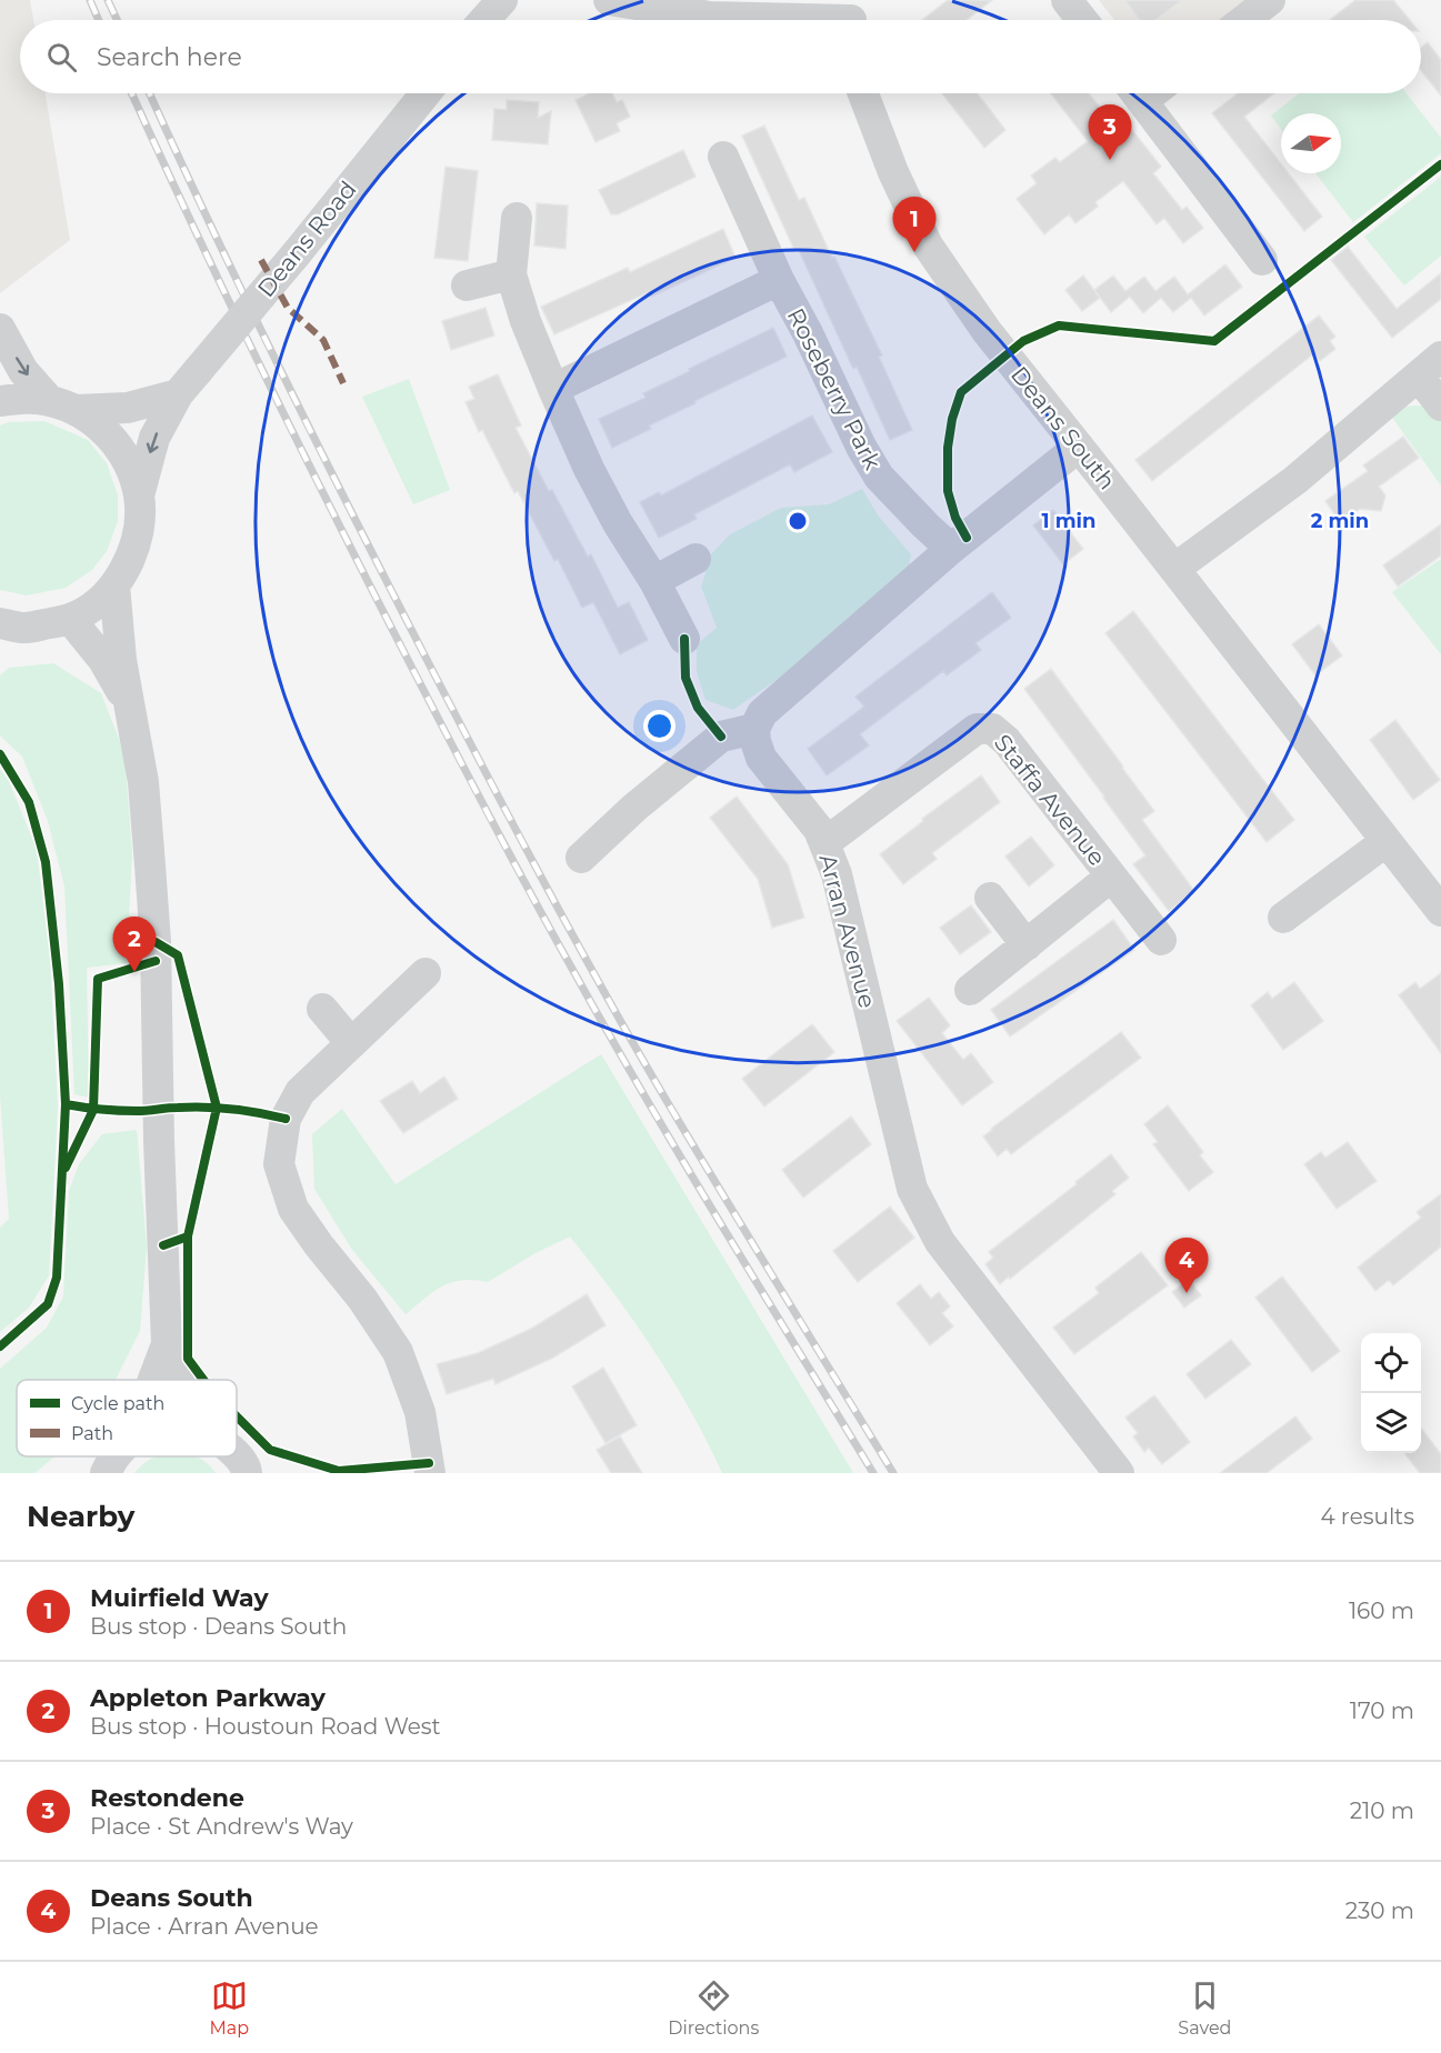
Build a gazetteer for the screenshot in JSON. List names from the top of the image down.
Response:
{
  "streets": {
    "street": [
      "Deans Road",
      "Roseberry Park",
      "Deans South",
      "Staffa Avenue",
      "Arran Avenue"
    ]
  },
  "crossings": [
    ["Staffa Avenue", "Arran Avenue"]
  ],
  "legend": ["Cycle path", "Path"],
  "north": "right",
  "page": {
    "search": "Search here",
    "pins": [
      "3",
      "1",
      "2",
      "4"
    ],
    "heading": ["Nearby", "4 results"],
    "list": [
      {
        "mark": "1",
        "name": "Muirfield Way",
        "note": "Bus stop · Deans South",
        "value": "160 m"
      },
      {
        "mark": "2",
        "name": "Appleton Parkway",
        "note": "Bus stop · Houstoun Road West",
        "value": "170 m"
      },
      {
        "mark": "3",
        "name": "Restondene",
        "note": "Place · St Andrew's Way",
        "value": "210 m"
      },
      {
        "mark": "4",
        "name": "Deans South",
        "note": "Place · Arran Avenue",
        "value": "230 m"
      }
    ],
    "nav": ["Map", "Directions", "Saved"]
  },
  "rings": ["1 min", "2 min"]
}
